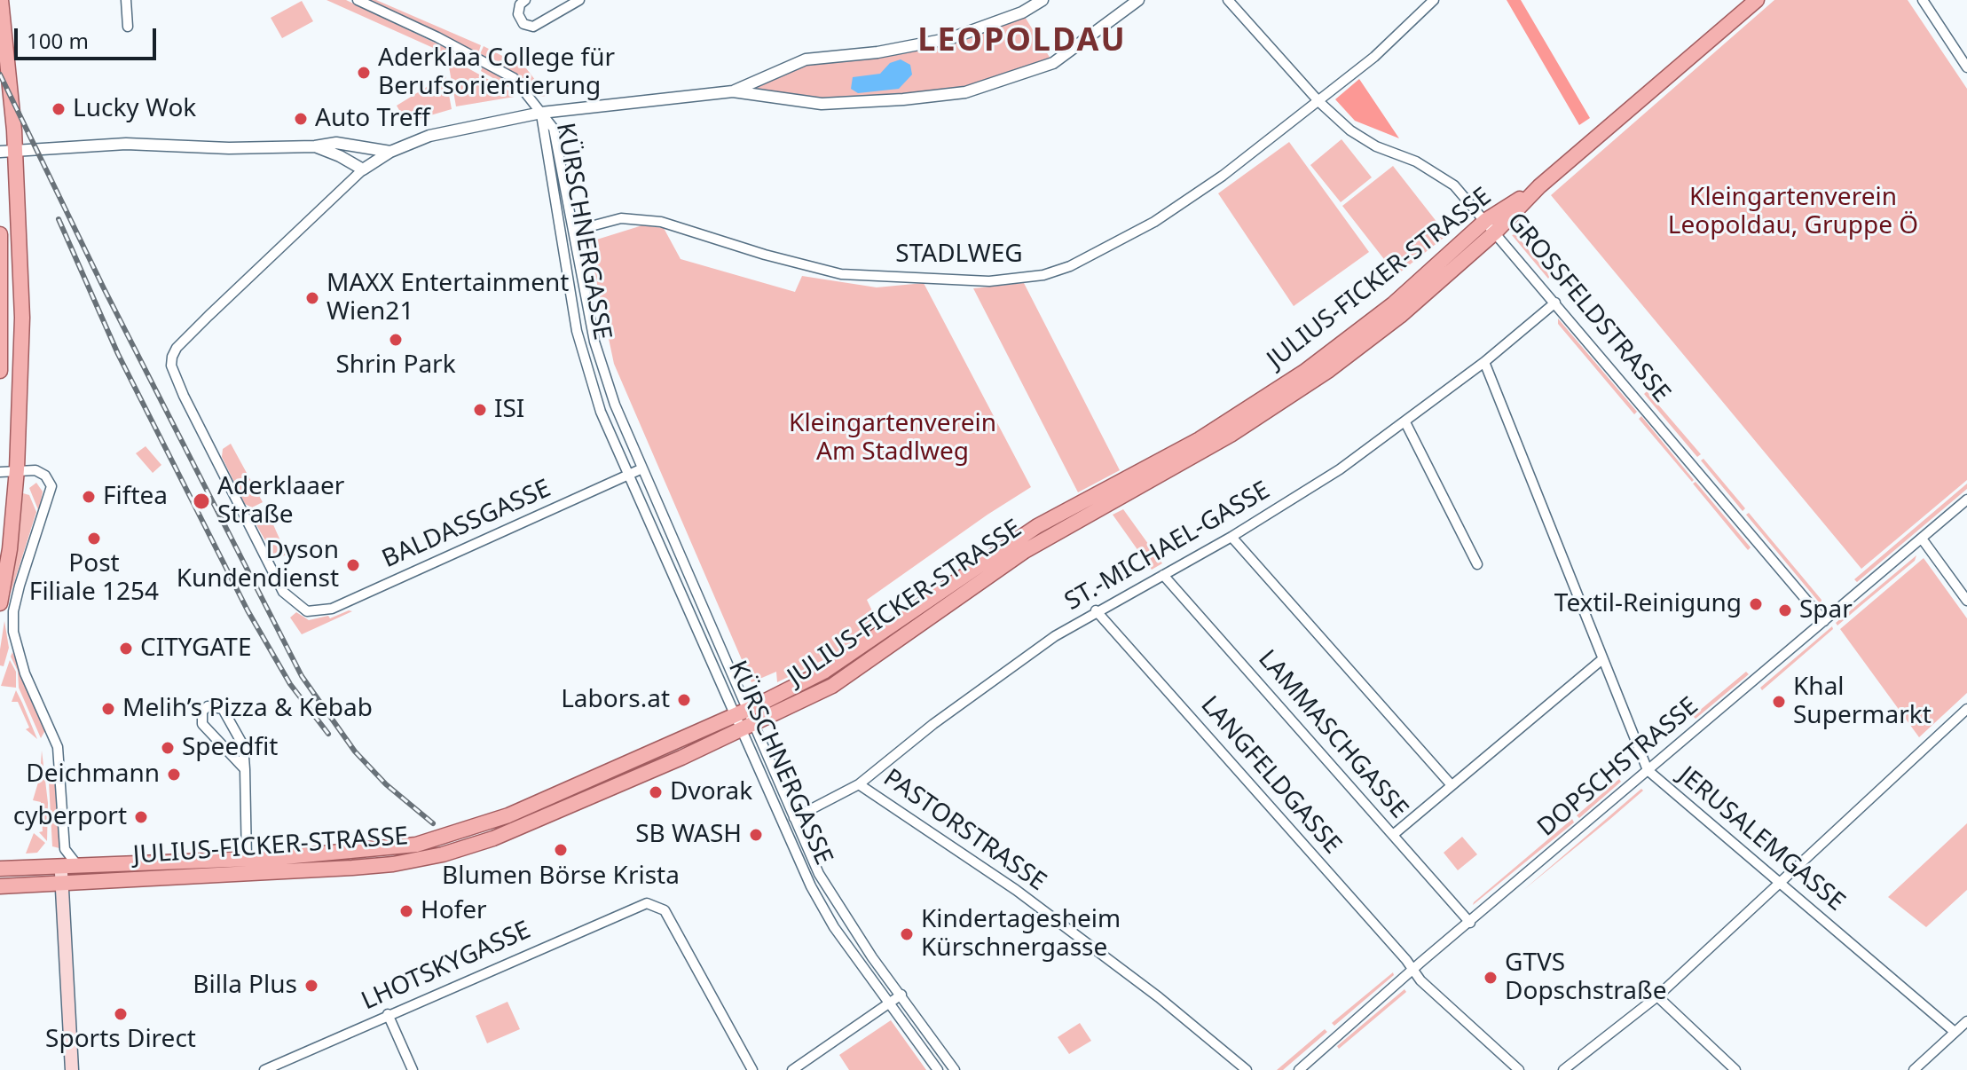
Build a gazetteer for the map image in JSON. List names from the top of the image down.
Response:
{
  "streets": {
    "main road": ["JULIUS-FICKER-STRASSE"],
    "street": [
      "KÜRSCHNERGASSE",
      "STADLWEG",
      "GROSSFELDSTRASSE",
      "BALDASSGASSE",
      "ST.-MICHAEL-GASSE",
      "LAMMASCHGASSE",
      "DOPSCHSTRASSE",
      "LANGFELDGASSE",
      "PASTORSTRASSE",
      "JERUSALEMGASSE",
      "LHOTSKYGASSE"
    ]
  },
  "crossings": [
    ["KÜRSCHNERGASSE", "STADLWEG"],
    ["KÜRSCHNERGASSE", "JULIUS-FICKER-STRASSE"],
    ["KÜRSCHNERGASSE", "BALDASSGASSE"],
    ["KÜRSCHNERGASSE", "ST.-MICHAEL-GASSE"],
    ["STADLWEG", "GROSSFELDSTRASSE"],
    ["JULIUS-FICKER-STRASSE", "GROSSFELDSTRASSE"],
    ["GROSSFELDSTRASSE", "ST.-MICHAEL-GASSE"],
    ["GROSSFELDSTRASSE", "DOPSCHSTRASSE"],
    ["ST.-MICHAEL-GASSE", "LAMMASCHGASSE"],
    ["ST.-MICHAEL-GASSE", "LANGFELDGASSE"],
    ["ST.-MICHAEL-GASSE", "PASTORSTRASSE"],
    ["ST.-MICHAEL-GASSE", "JERUSALEMGASSE"],
    ["LAMMASCHGASSE", "DOPSCHSTRASSE"],
    ["DOPSCHSTRASSE", "LANGFELDGASSE"],
    ["DOPSCHSTRASSE", "JERUSALEMGASSE"]
  ],
  "districts": ["LEOPOLDAU"],
  "parks": ["Kleingartenverein Leopoldau, Gruppe Ö", "Kleingartenverein Am Stadlweg"],
  "places": [
    "Aderklaa College für Berufsorientierung",
    "Lucky Wok",
    "Auto Treff",
    "MAXX Entertainment Wien21",
    "Shrin Park",
    "ISI",
    "Fiftea",
    "Aderklaaer Straße",
    "Post Filiale 1254",
    "Dyson Kundendienst",
    "Textil-Reinigung",
    "Spar",
    "CITYGATE",
    "Labors.at",
    "Khal Supermarkt",
    "Melih’s Pizza & Kebab",
    "Speedfit",
    "Deichmann",
    "Dvorak",
    "cyberport",
    "SB WASH",
    "Blumen Börse Krista",
    "Hofer",
    "Kindertagesheim Kürschnergasse",
    "GTVS Dopschstraße",
    "Billa Plus",
    "Sports Direct"
  ],
  "scale_bar": "100 m"
}
